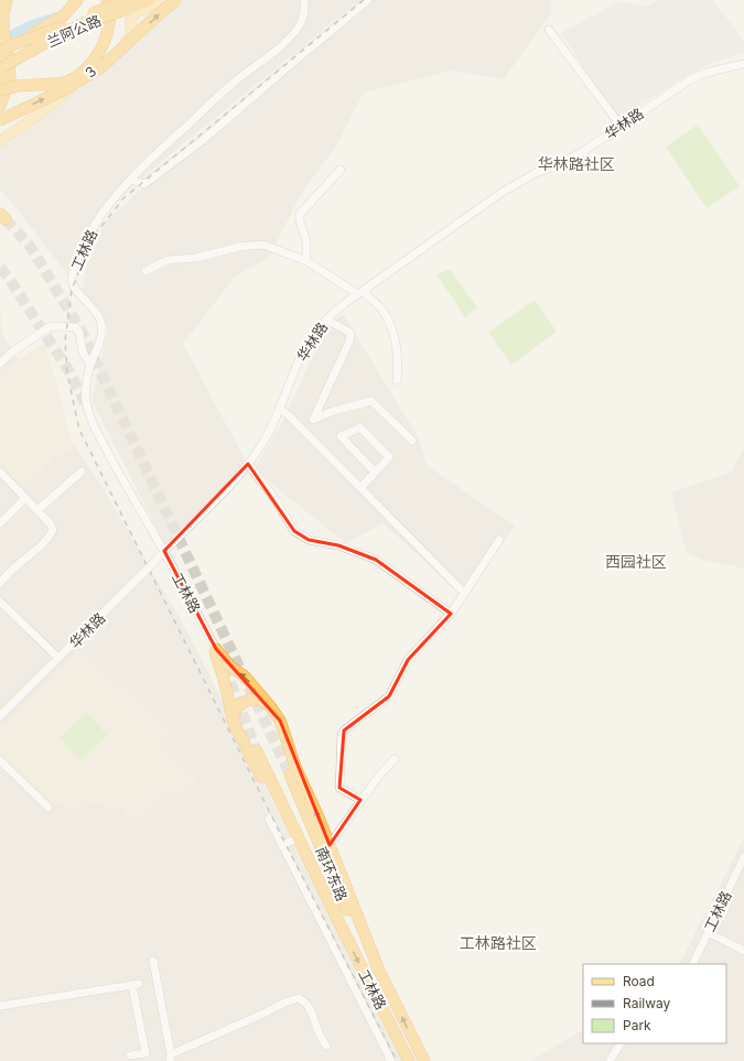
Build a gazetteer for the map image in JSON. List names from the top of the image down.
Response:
{
  "streets": {
    "highway": ["兰阿公路", "工林路", "南环东路"],
    "main road": ["3"],
    "street": ["华林路"]
  },
  "crossings": [
    ["华林路", "工林路"],
    ["工林路", "南环东路"]
  ],
  "districts": ["华林路社区", "西园社区", "工林路社区"],
  "legend": ["Road", "Railway", "Park"]
}
